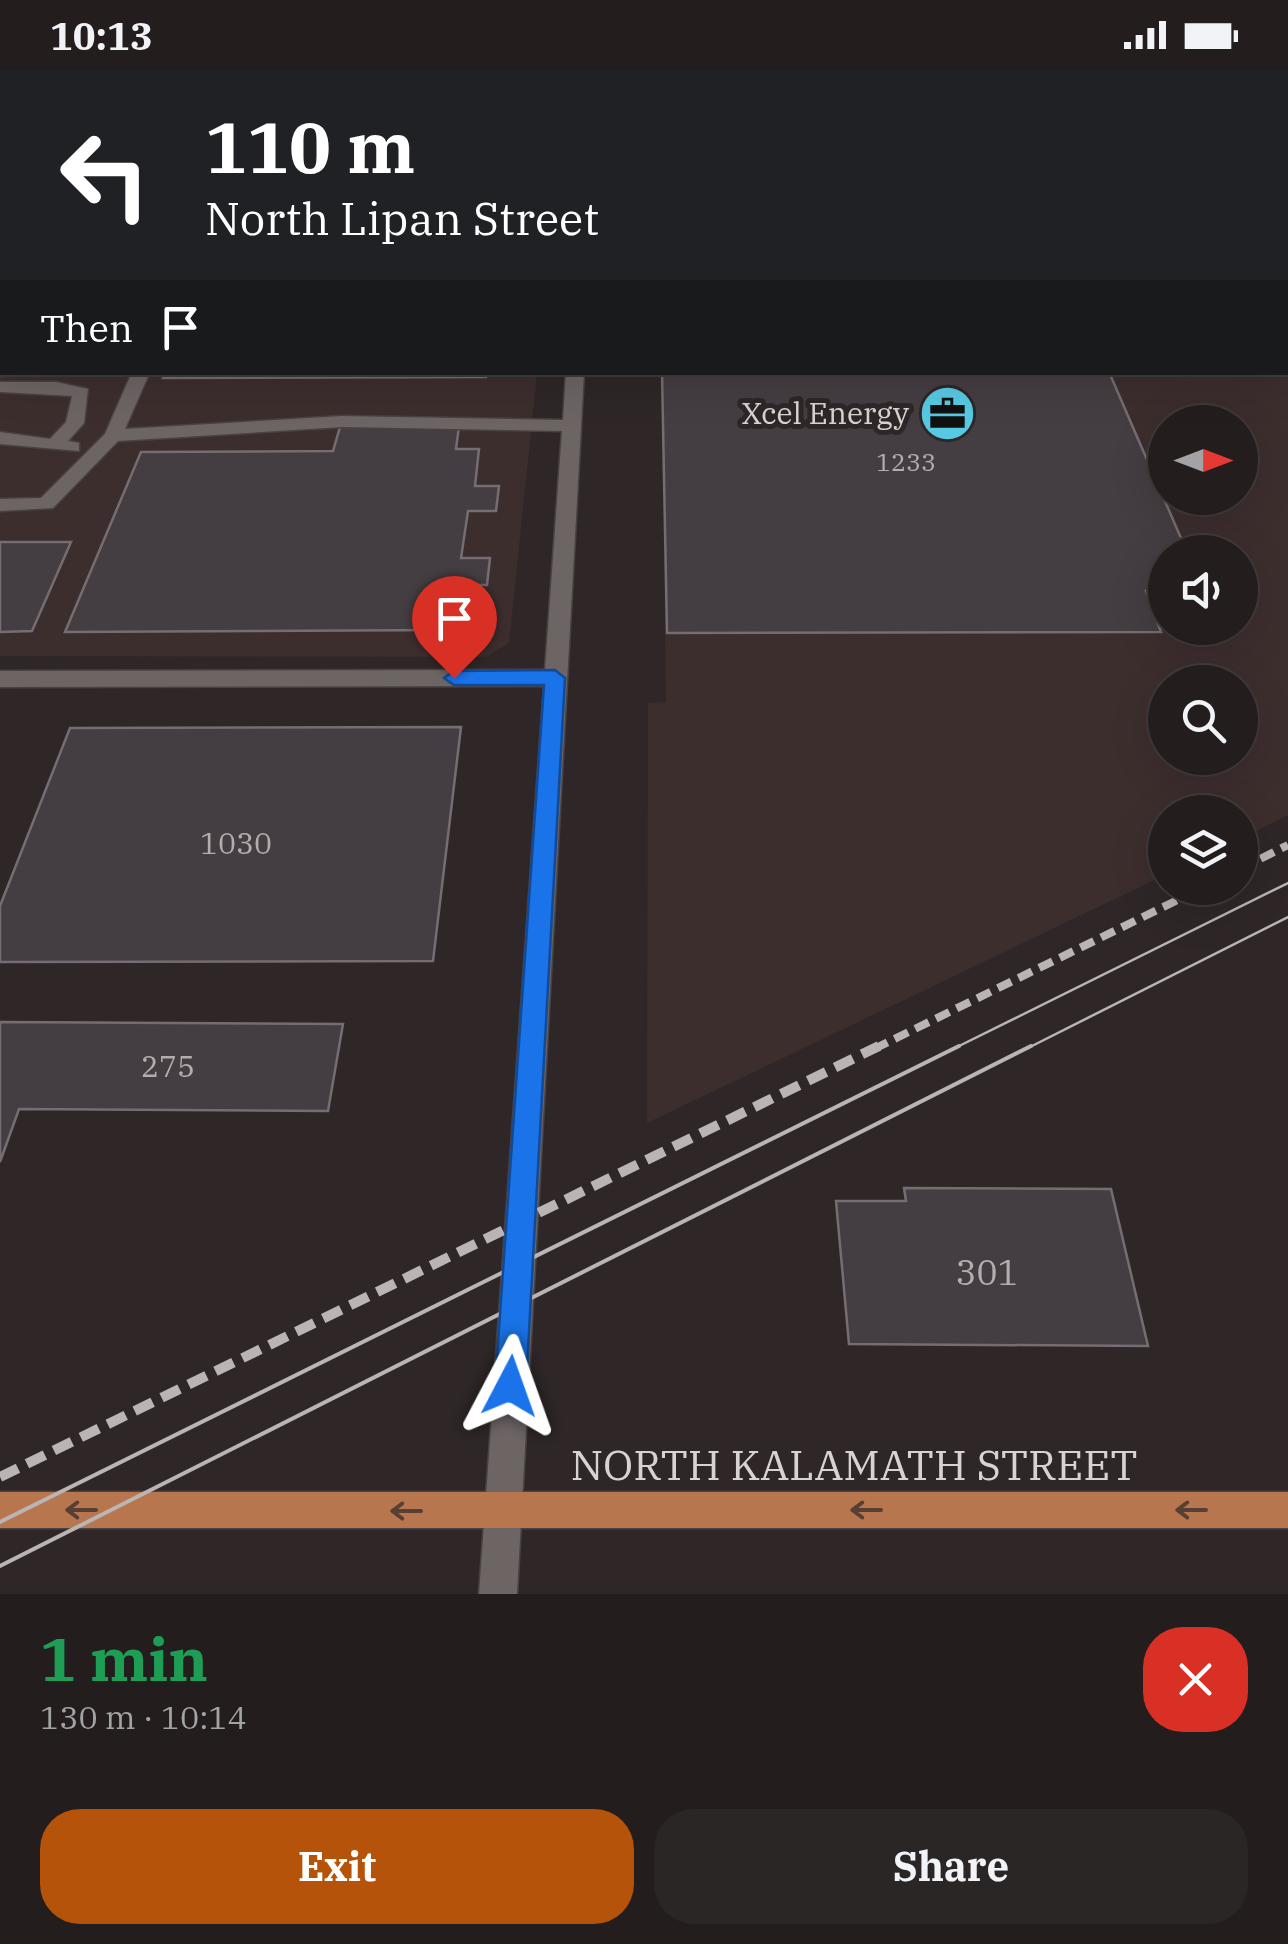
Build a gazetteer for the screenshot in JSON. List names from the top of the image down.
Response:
{
  "streets": {
    "main road": ["NORTH KALAMATH STREET"]
  },
  "one_way": ["NORTH KALAMATH STREET"],
  "places": {
    "office": ["Xcel Energy"]
  },
  "house_numbers": [
    "1233",
    "1030",
    "275",
    "301"
  ],
  "north": "right",
  "page": {
    "status": "10:13",
    "turn": ["110 m", "North Lipan Street"],
    "then": "Then",
    "heading": ["1 min", "130 m · 10:14"],
    "buttons": ["Exit", "Share"]
  }
}
